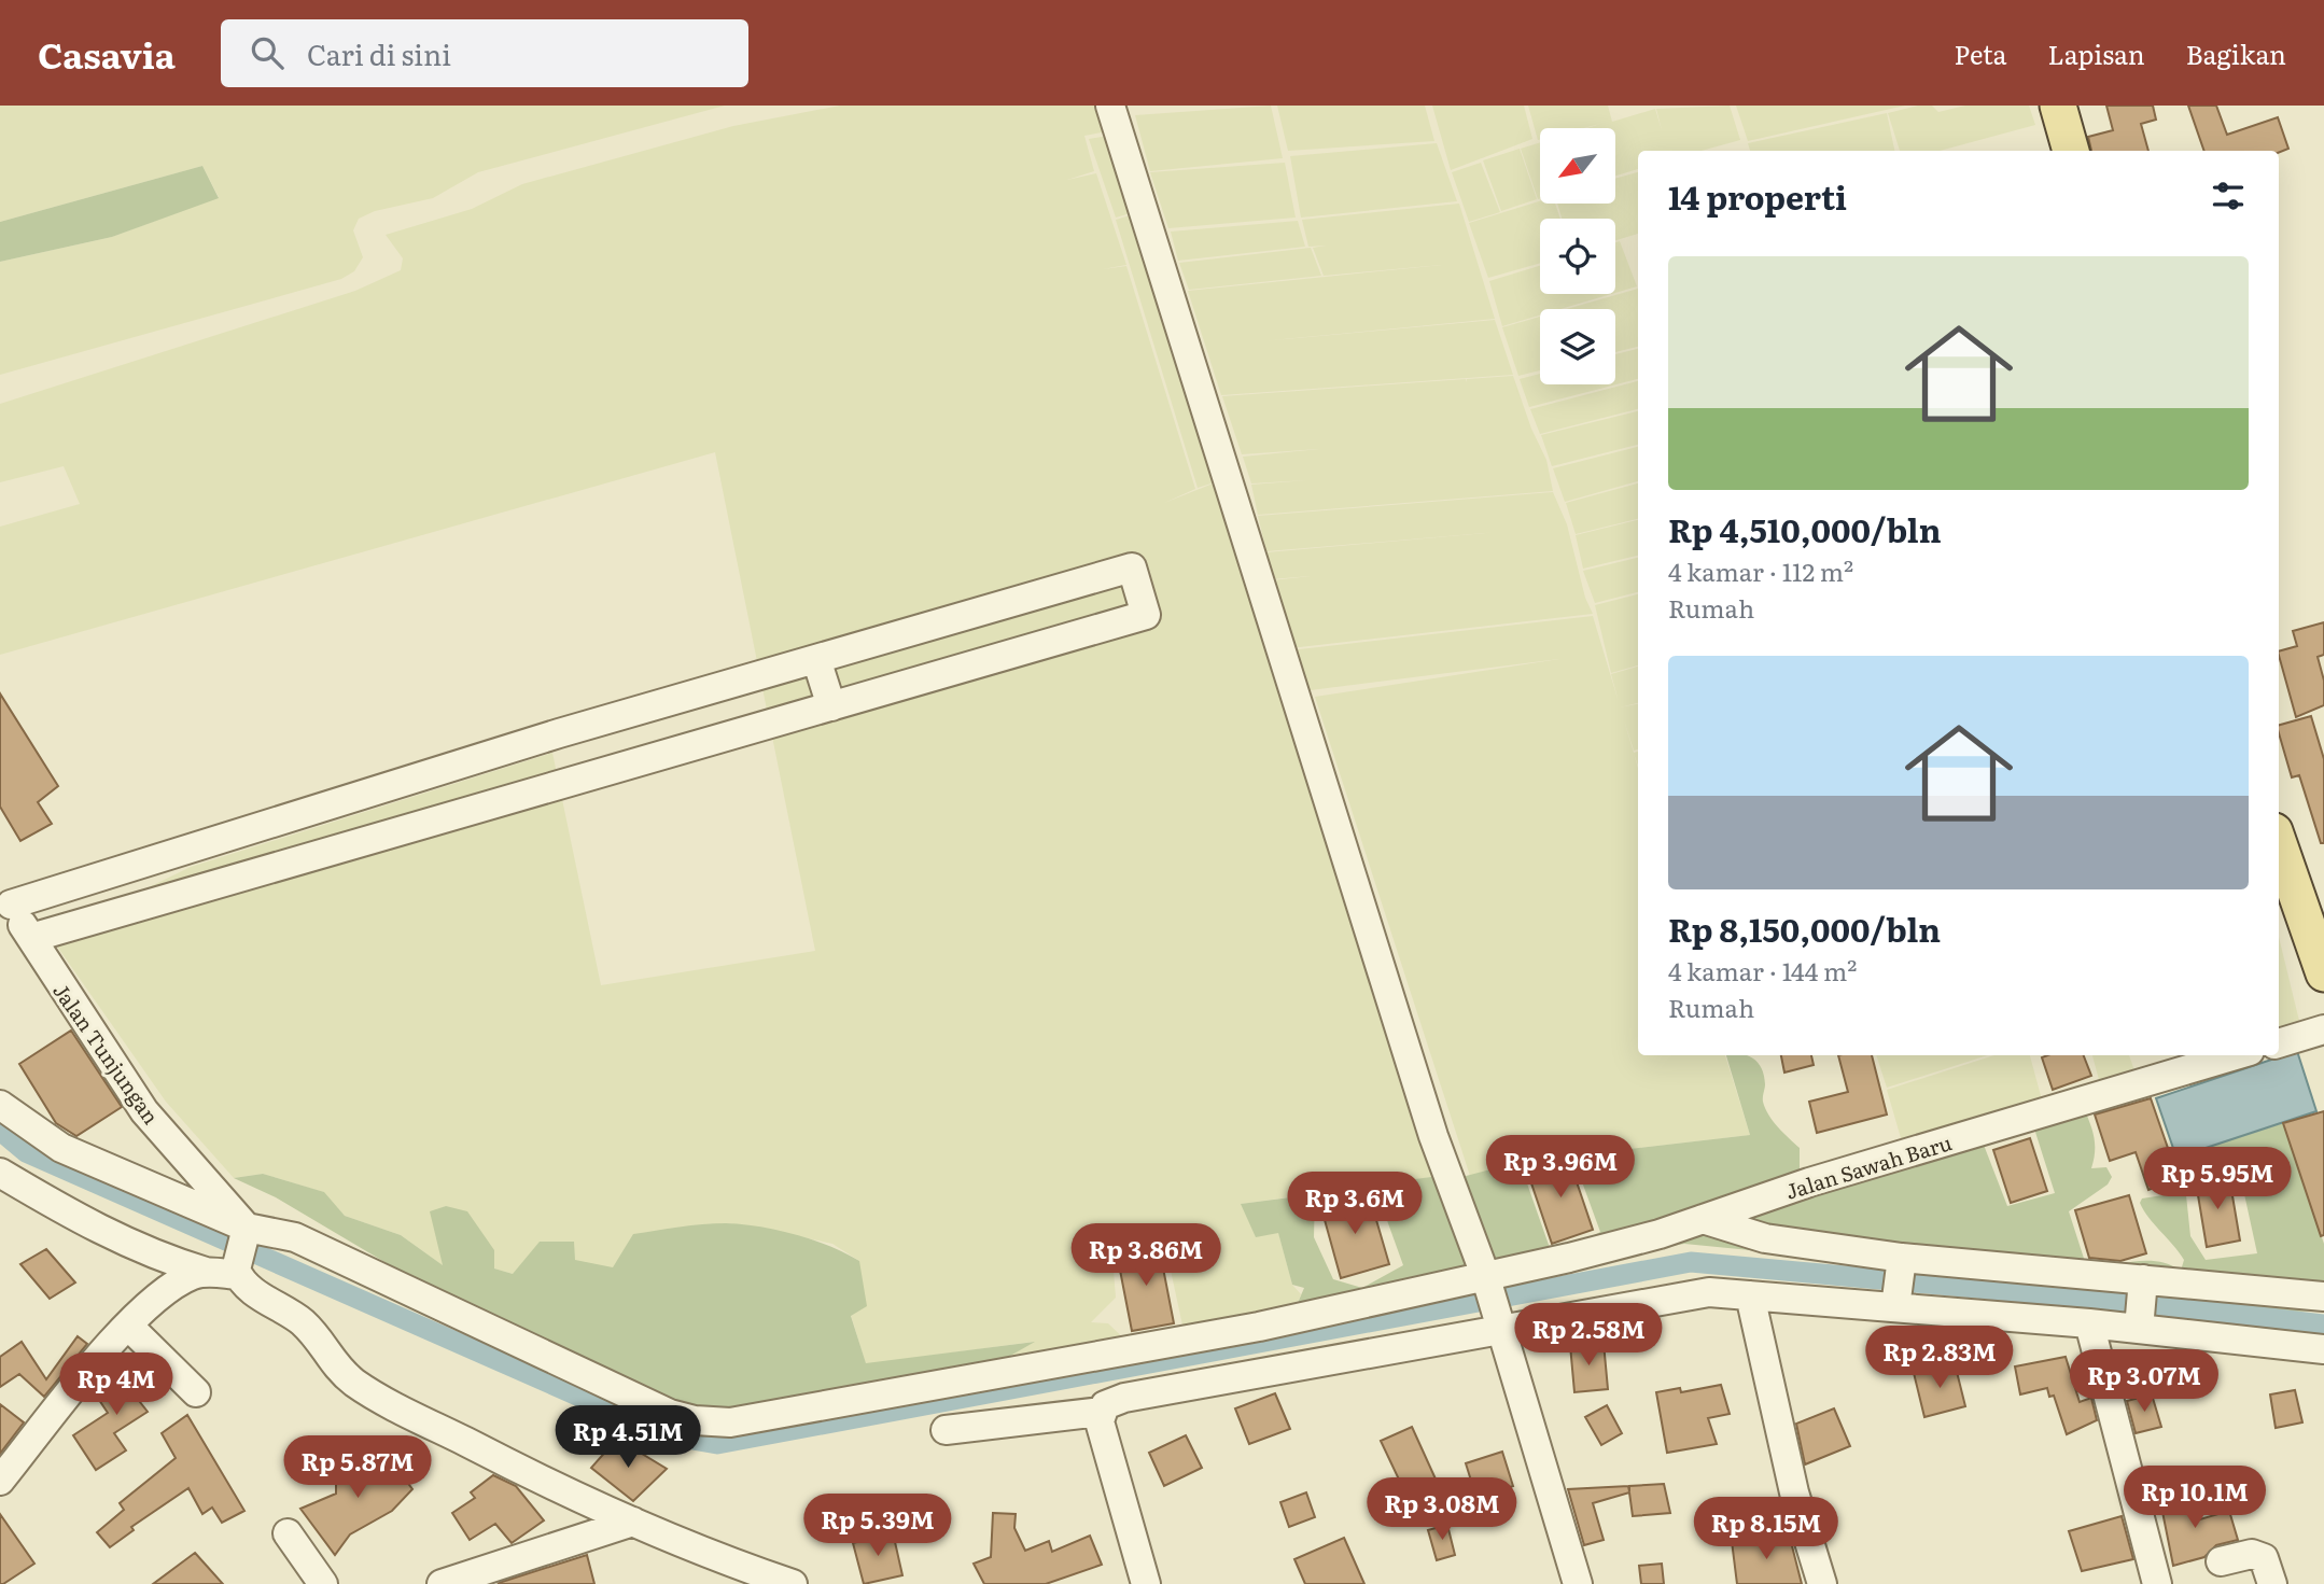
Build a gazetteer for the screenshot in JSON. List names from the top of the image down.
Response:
{
  "streets": {
    "street": ["Jalan Tunjungan", "Jalan Sawah Baru"]
  },
  "crossings": [
    ["Jalan Tunjungan", "Jalan Sawah Baru"]
  ],
  "north": "bottom left",
  "page": {
    "header": "Casavia",
    "search": "Cari di sini",
    "nav": ["Peta", "Lapisan", "Bagikan"],
    "heading": "14 properti",
    "list": [
      {
        "name": "Rp 4,510,000/bln",
        "note": "4 kamar · 112 m² · Rumah"
      },
      {
        "name": "Rp 8,150,000/bln",
        "note": "4 kamar · 144 m² · Rumah"
      }
    ],
    "price": [
      "Rp 3.96M",
      "Rp 5.95M",
      "Rp 3.6M",
      "Rp 3.86M",
      "Rp 2.58M",
      "Rp 2.83M",
      "Rp 3.07M",
      "Rp 4M",
      "Rp 4.51M",
      "Rp 5.87M",
      "Rp 10.1M",
      "Rp 3.08M",
      "Rp 5.39M",
      "Rp 8.15M"
    ]
  }
}
